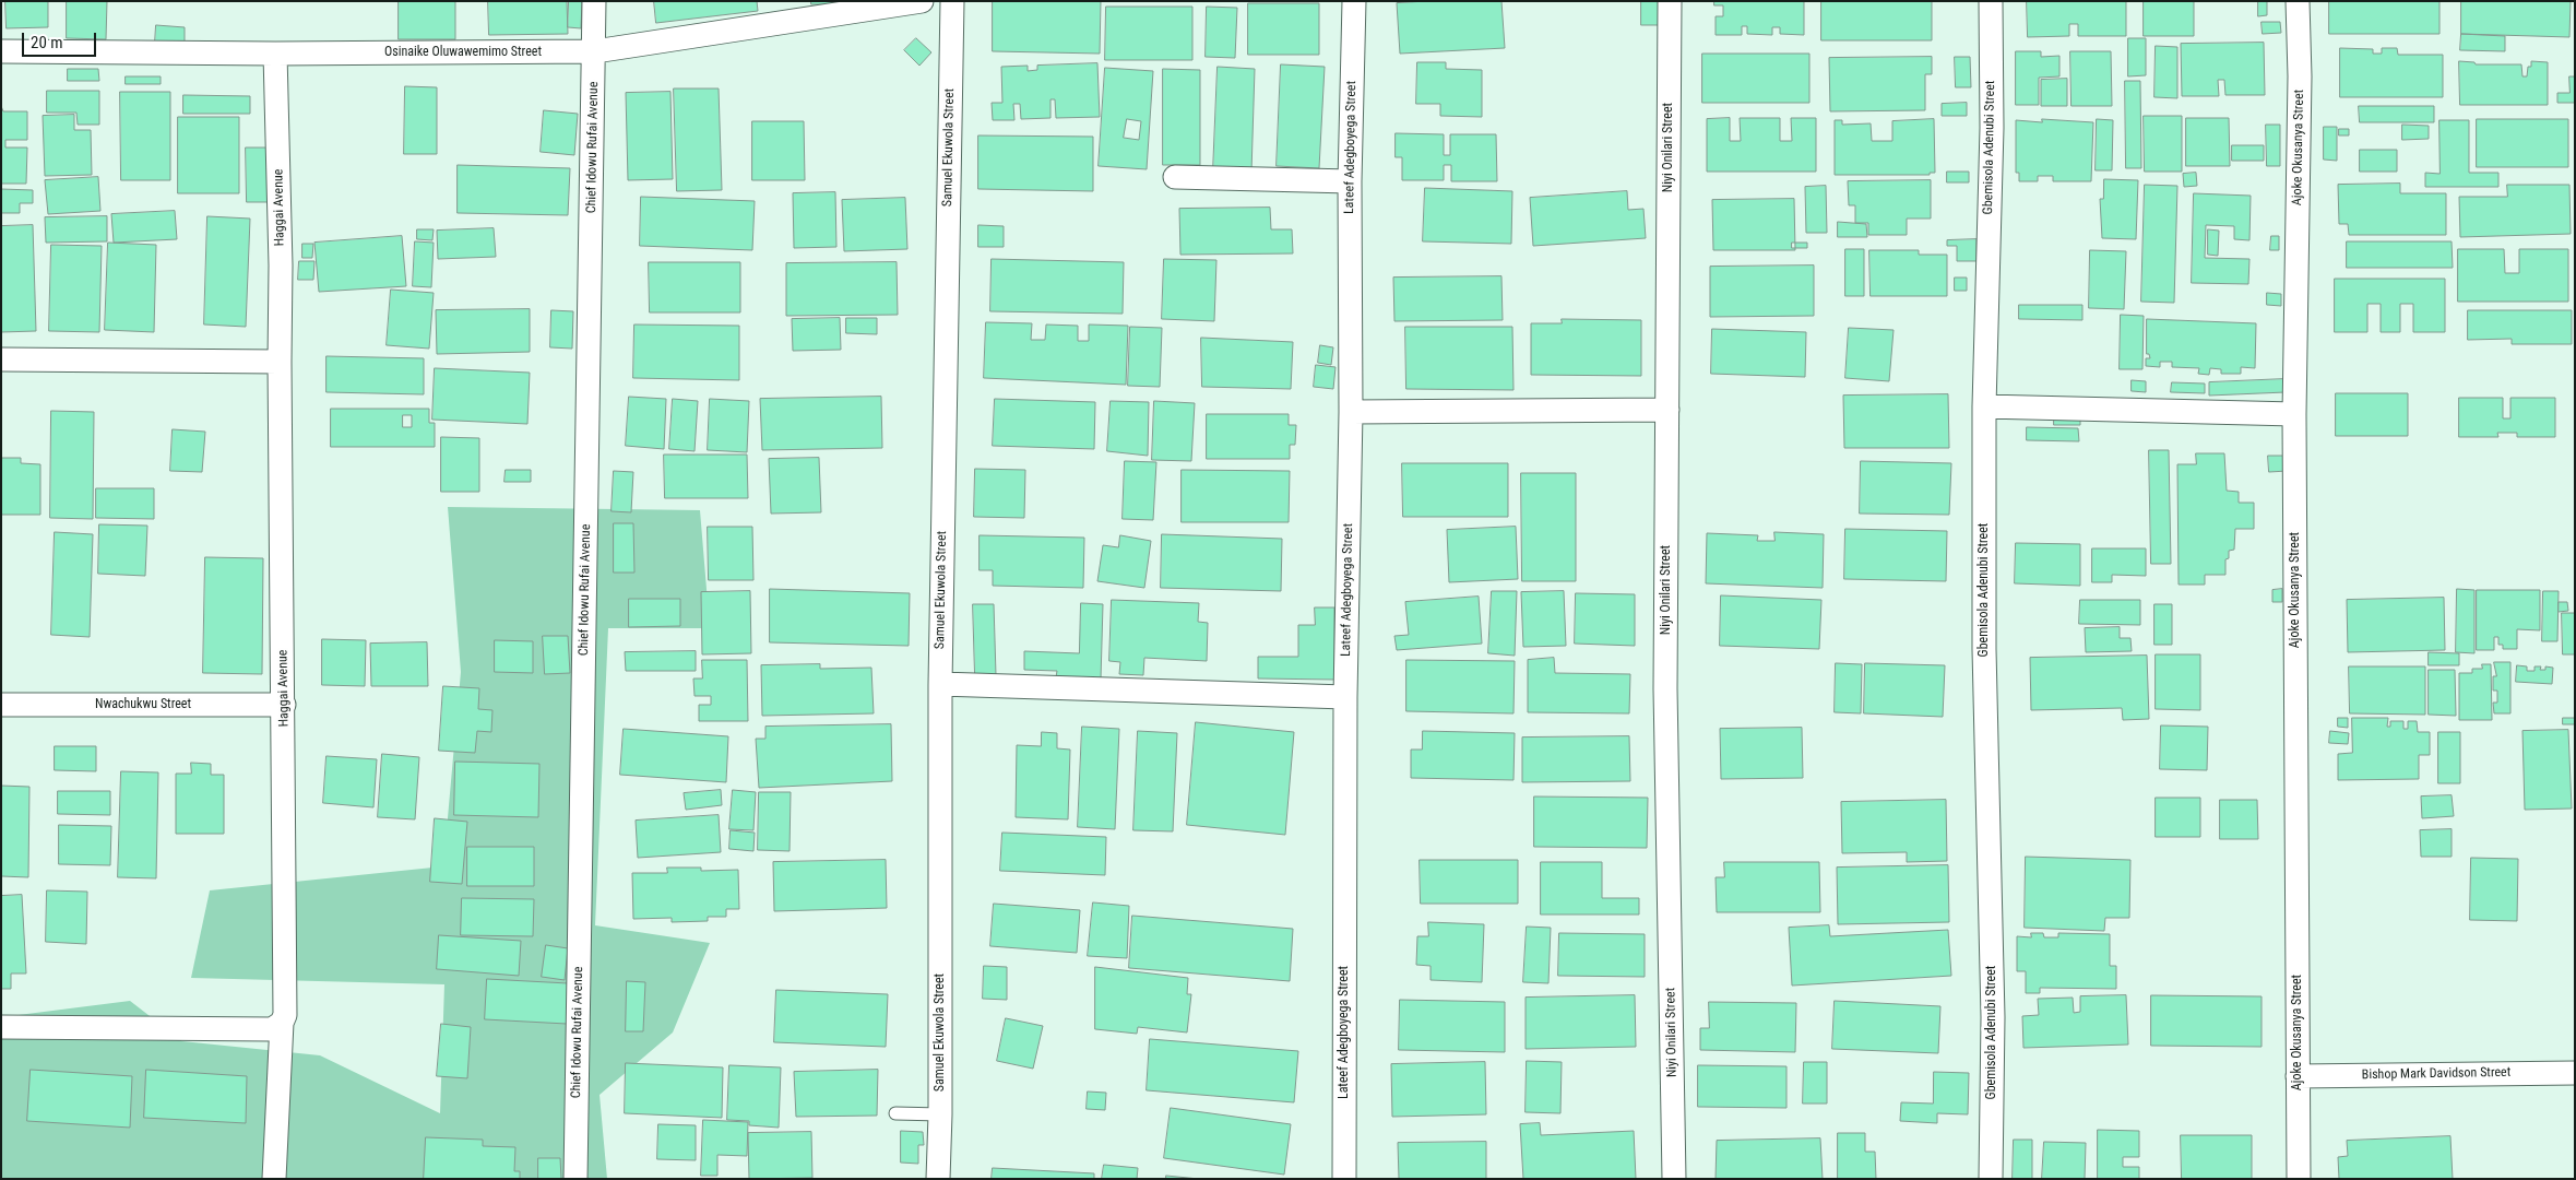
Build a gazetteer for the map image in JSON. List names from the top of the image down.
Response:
{
  "streets": {
    "street": [
      "Osinaike Oluwawemimo Street",
      "Chief Idowu Rufai Avenue",
      "Samuel Ekuwola Street",
      "Lateef Adegboyega Street",
      "Niyi Onilari Street",
      "Gbemisola Adenubi Street",
      "Ajoke Okusanya Street",
      "Haggai Avenue",
      "Nwachukwu Street",
      "Bishop Mark Davidson Street"
    ]
  },
  "crossings": [
    ["Osinaike Oluwawemimo Street", "Chief Idowu Rufai Avenue"],
    ["Osinaike Oluwawemimo Street", "Haggai Avenue"],
    ["Ajoke Okusanya Street", "Bishop Mark Davidson Street"],
    ["Haggai Avenue", "Nwachukwu Street"]
  ],
  "scale_bar": "20 m"
}
